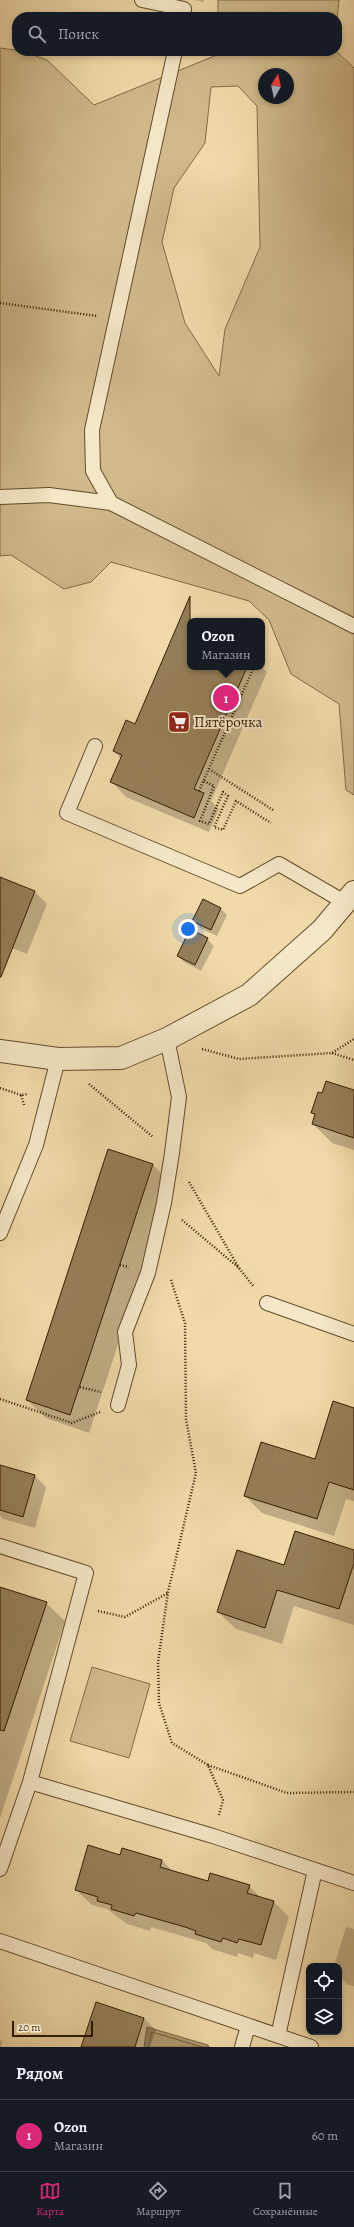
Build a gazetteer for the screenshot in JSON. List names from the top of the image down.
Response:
{
  "places": {
    "supermarket": ["Пятёрочка"]
  },
  "scale_bar": "20 m",
  "north": "top",
  "page": {
    "search": "Поиск",
    "popup": ["Ozon", "Магазин"],
    "pins": "1",
    "scale": "20 m",
    "heading": "Рядом",
    "list": [
      {
        "mark": "1",
        "name": "Ozon",
        "note": "Магазин",
        "value": "60 m"
      }
    ],
    "nav": ["Карта", "Маршрут", "Сохранённые"]
  }
}
